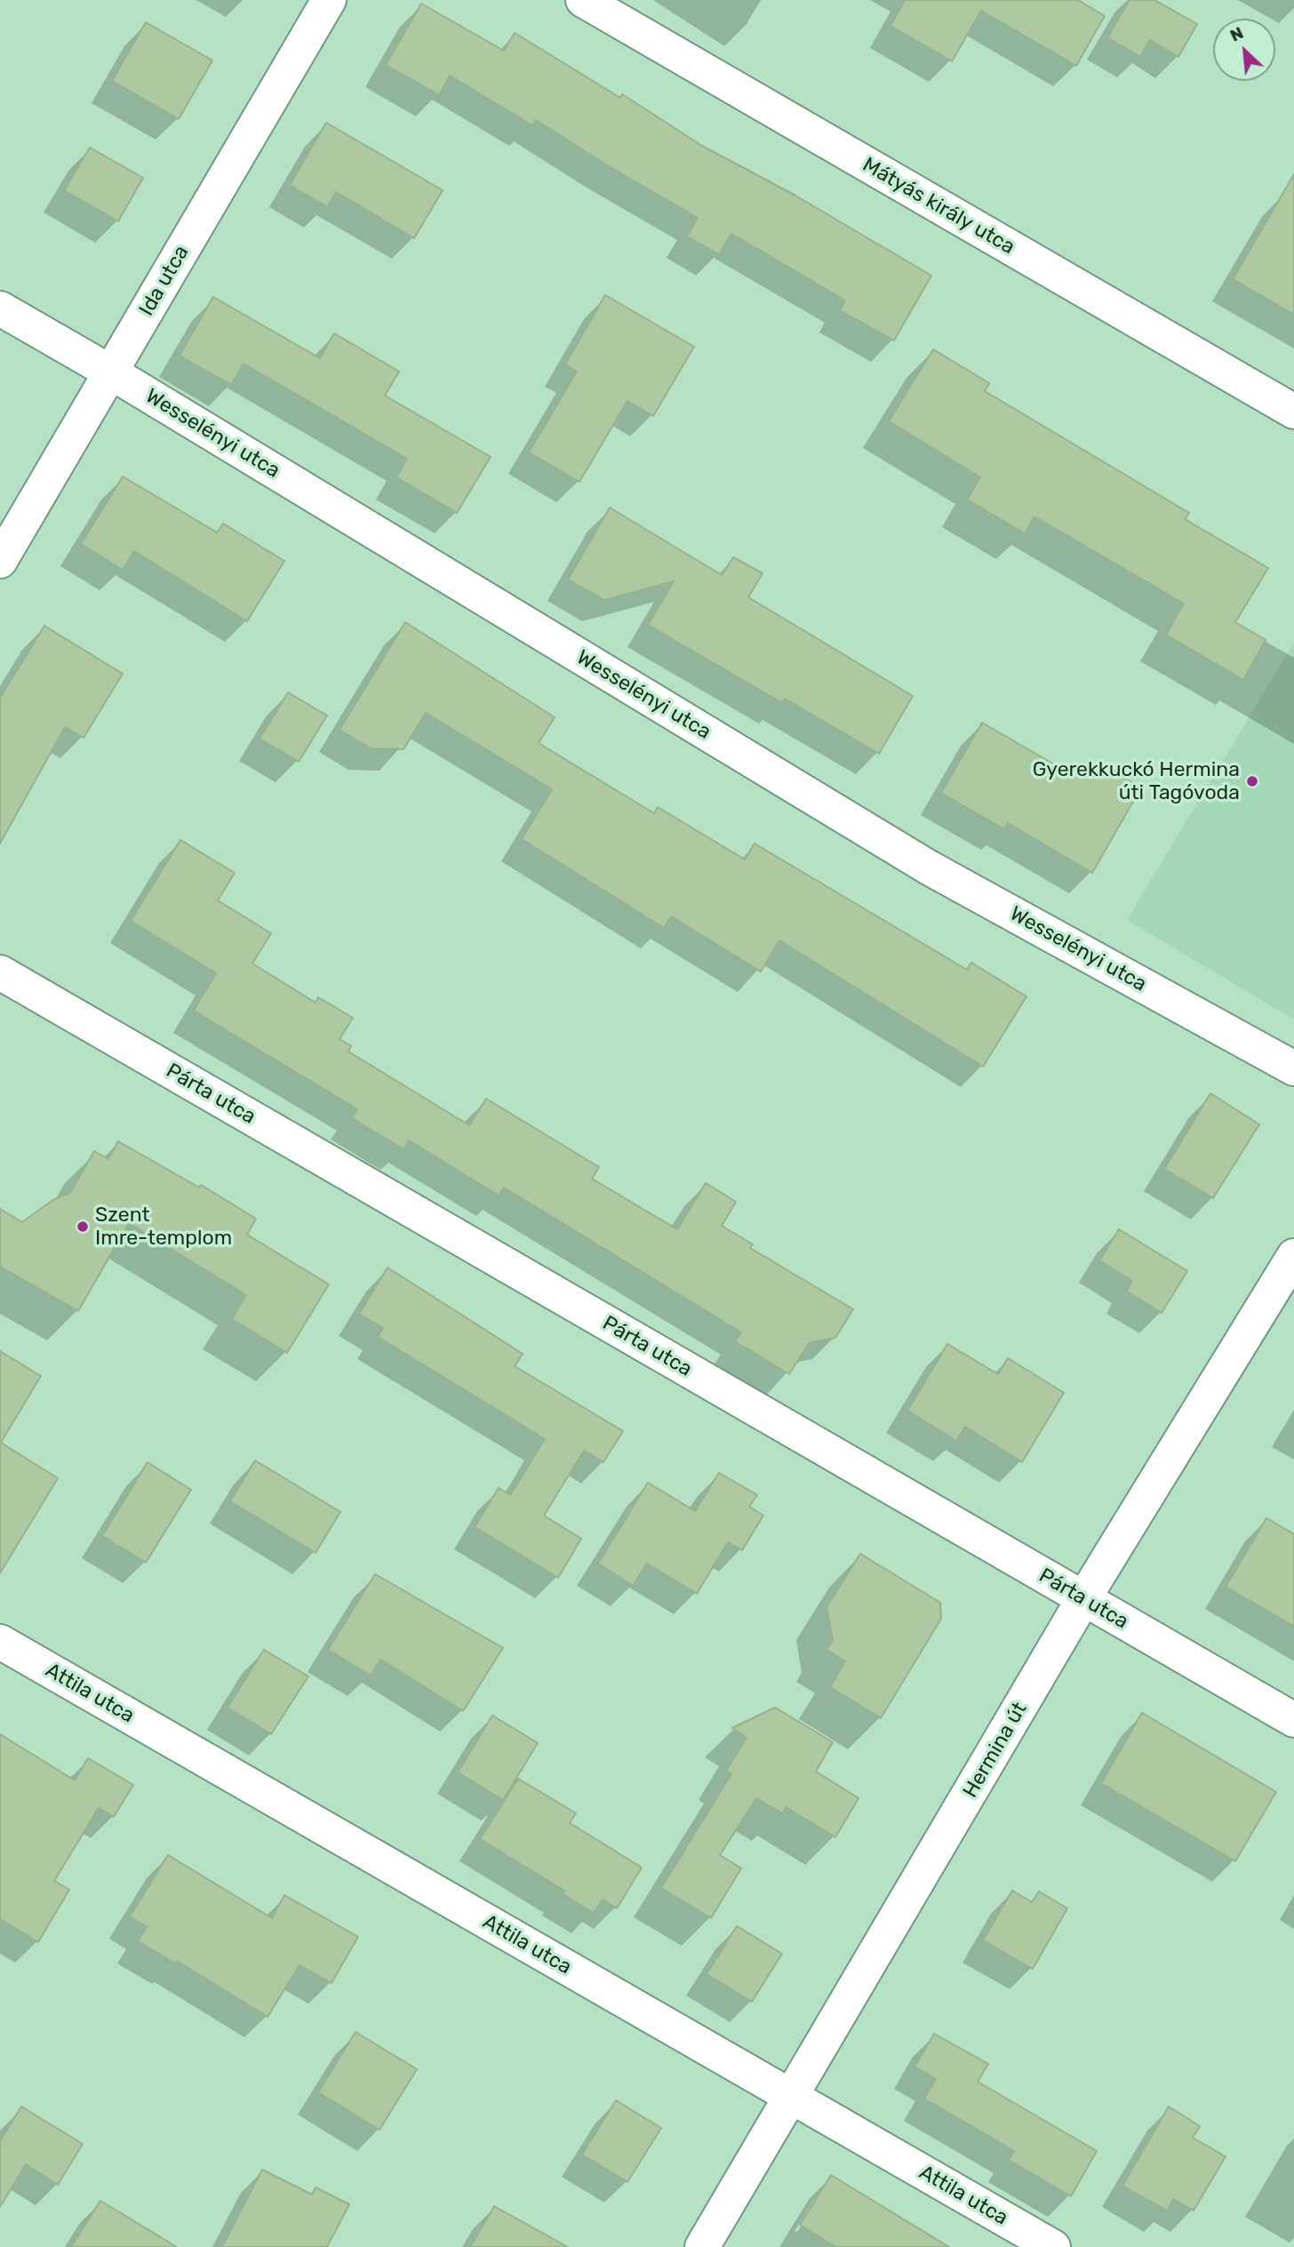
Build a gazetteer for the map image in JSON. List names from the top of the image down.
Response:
{
  "streets": {
    "street": [
      "Mátyás király utca",
      "Ida utca",
      "Wesselényi utca",
      "Párta utca",
      "Attila utca",
      "Hermina út"
    ]
  },
  "crossings": [
    ["Ida utca", "Wesselényi utca"],
    ["Párta utca", "Hermina út"],
    ["Attila utca", "Hermina út"]
  ],
  "places": ["Gyerekkuckó Hermina úti Tagóvoda", "Szent Imre-templom"],
  "north": "top left"
}
